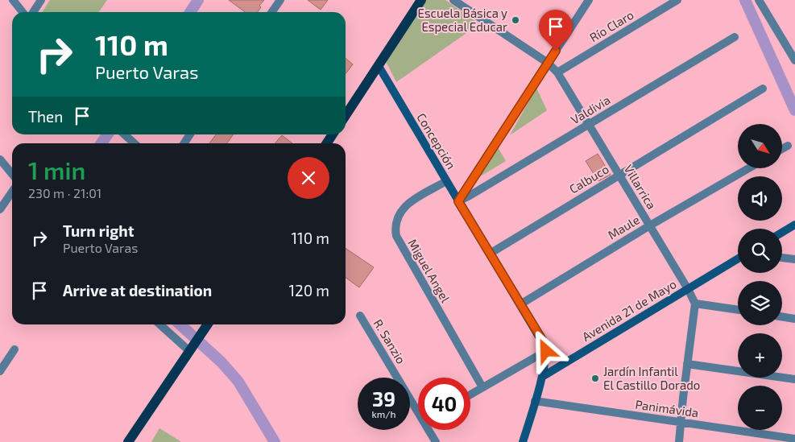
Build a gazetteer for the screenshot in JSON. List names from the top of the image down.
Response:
{
  "streets": {
    "street": [
      "Río Claro",
      "Valdivia",
      "Concepción",
      "Calbuco",
      "Villarrica",
      "Maule",
      "Miguel Angel",
      "Avenida 21 de Mayo",
      "R. Sanzio",
      "Panimávida"
    ]
  },
  "crossings": [
    ["Río Claro", "Villarrica"],
    ["Valdivia", "Concepción"],
    ["Valdivia", "Villarrica"],
    ["Concepción", "Calbuco"],
    ["Concepción", "Maule"],
    ["Concepción", "Miguel Angel"],
    ["Calbuco", "Villarrica"],
    ["Villarrica", "Maule"],
    ["Villarrica", "Avenida 21 de Mayo"]
  ],
  "places": ["Escuela Básica y Especial Educar", "Jardín Infantil El Castillo Dorado"],
  "north": "bottom right",
  "page": {
    "turn": ["110 m", "Puerto Varas"],
    "then": "Then",
    "map_buttons": ["+", "−"],
    "heading": ["1 min", "230 m · 21:01"],
    "list": [
      {
        "name": "Turn right",
        "note": "Puerto Varas",
        "value": "110 m"
      },
      {
        "name": "Arrive at destination",
        "value": "120 m"
      }
    ],
    "speed": "39 km/h",
    "limit": "40"
  }
}
